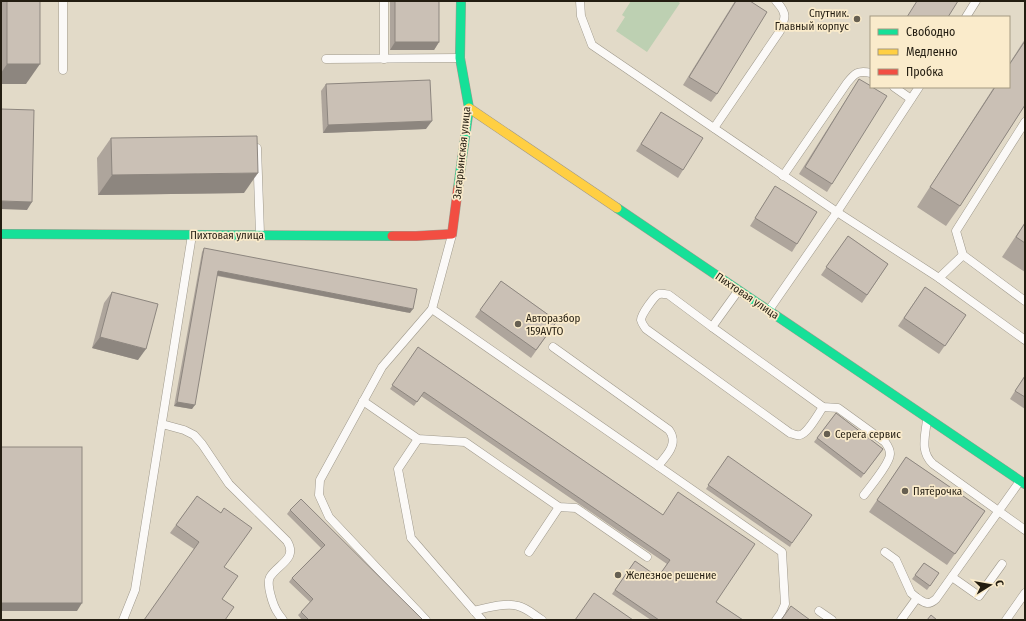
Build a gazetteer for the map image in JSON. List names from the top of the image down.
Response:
{
  "streets": {
    "main road": ["Загарьинская улица", "Пихтовая улица"]
  },
  "crossings": [
    ["Загарьинская улица", "Пихтовая улица"]
  ],
  "places": [
    "Спутник. Главный корпус",
    "Авторазбор 159AVTO",
    "Серега сервис",
    "Пятёрочка",
    "Железное решение"
  ],
  "legend": ["Свободно", "Медленно", "Пробка"],
  "north": "right"
}
